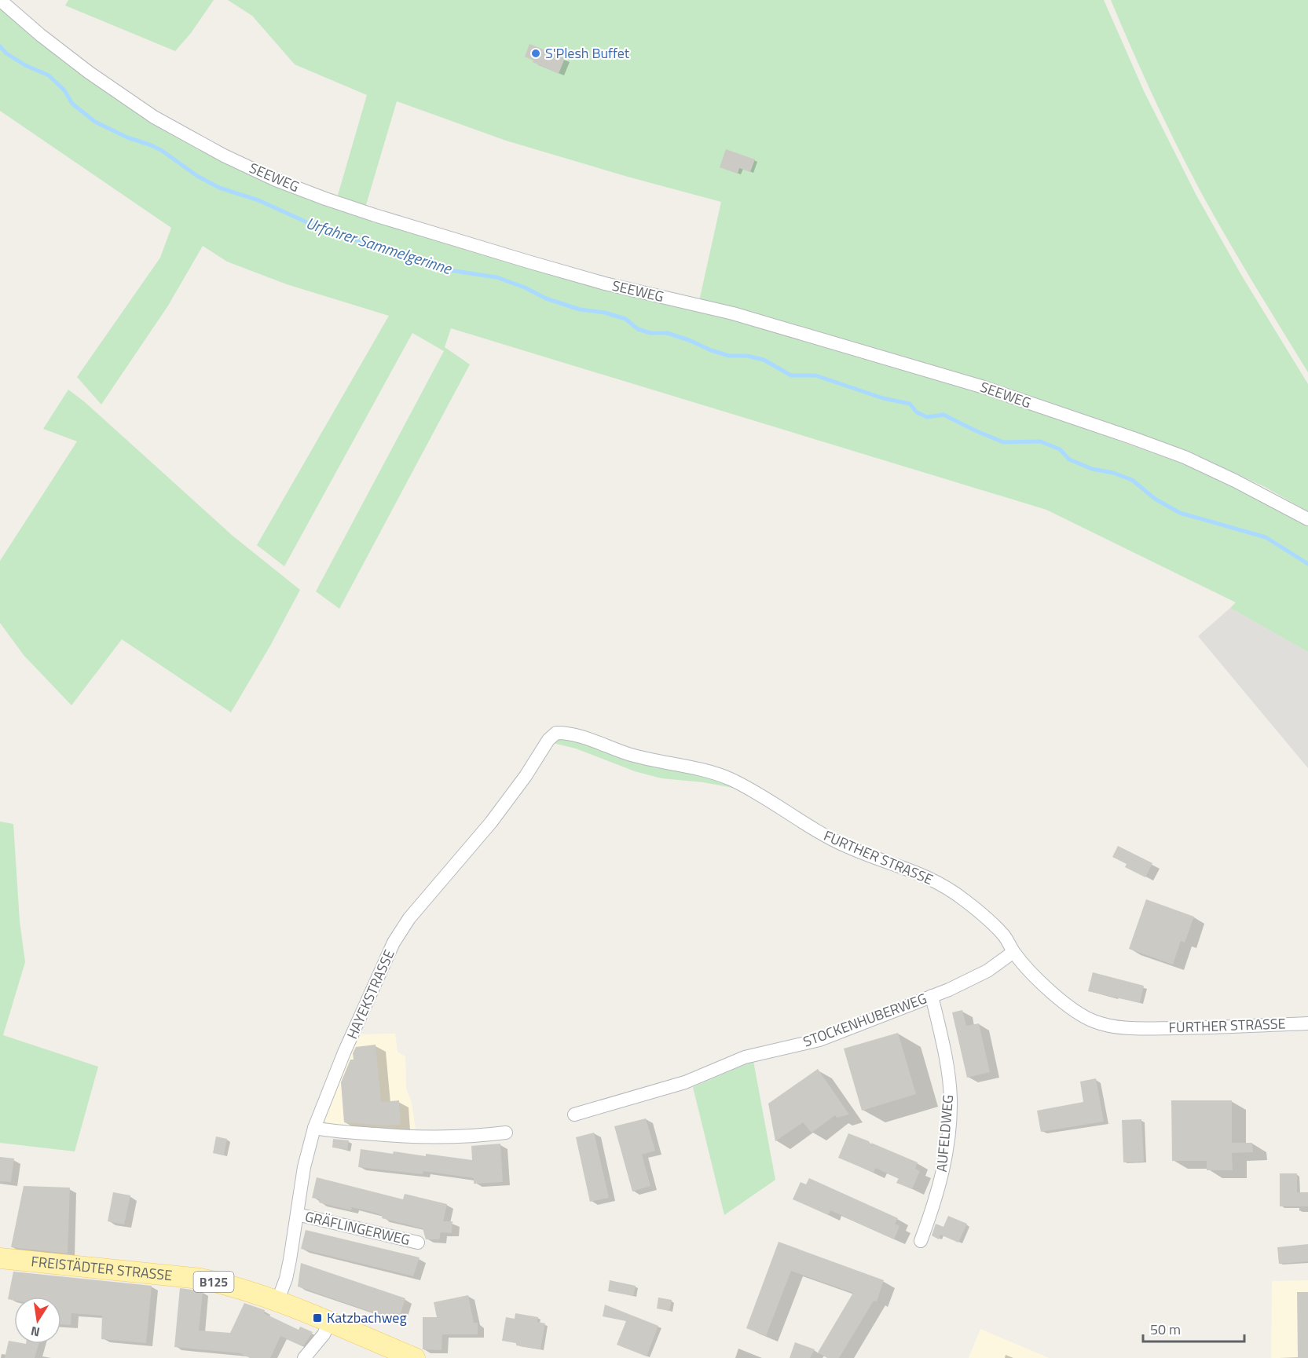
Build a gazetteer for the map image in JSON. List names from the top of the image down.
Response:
{
  "streets": {
    "main road": ["FREISTÄDTER STRASSE", "B125"],
    "street": [
      "SEEWEG",
      "FURTHER STRASSE",
      "HAYEKSTRASSE",
      "STOCKENHUBERWEG",
      "AUFELDWEG",
      "GRÄFLINGERWEG"
    ]
  },
  "crossings": [
    ["FURTHER STRASSE", "HAYEKSTRASSE"],
    ["FURTHER STRASSE", "STOCKENHUBERWEG"],
    ["HAYEKSTRASSE", "GRÄFLINGERWEG"],
    ["HAYEKSTRASSE", "FREISTÄDTER STRASSE"],
    ["STOCKENHUBERWEG", "AUFELDWEG"]
  ],
  "water": ["Urfahrer Sammelgerinne"],
  "places": {
    "other": ["S'Plesh Buffet"],
    "transit": ["Katzbachweg"]
  },
  "scale_bar": "50 m",
  "north": "bottom"
}
